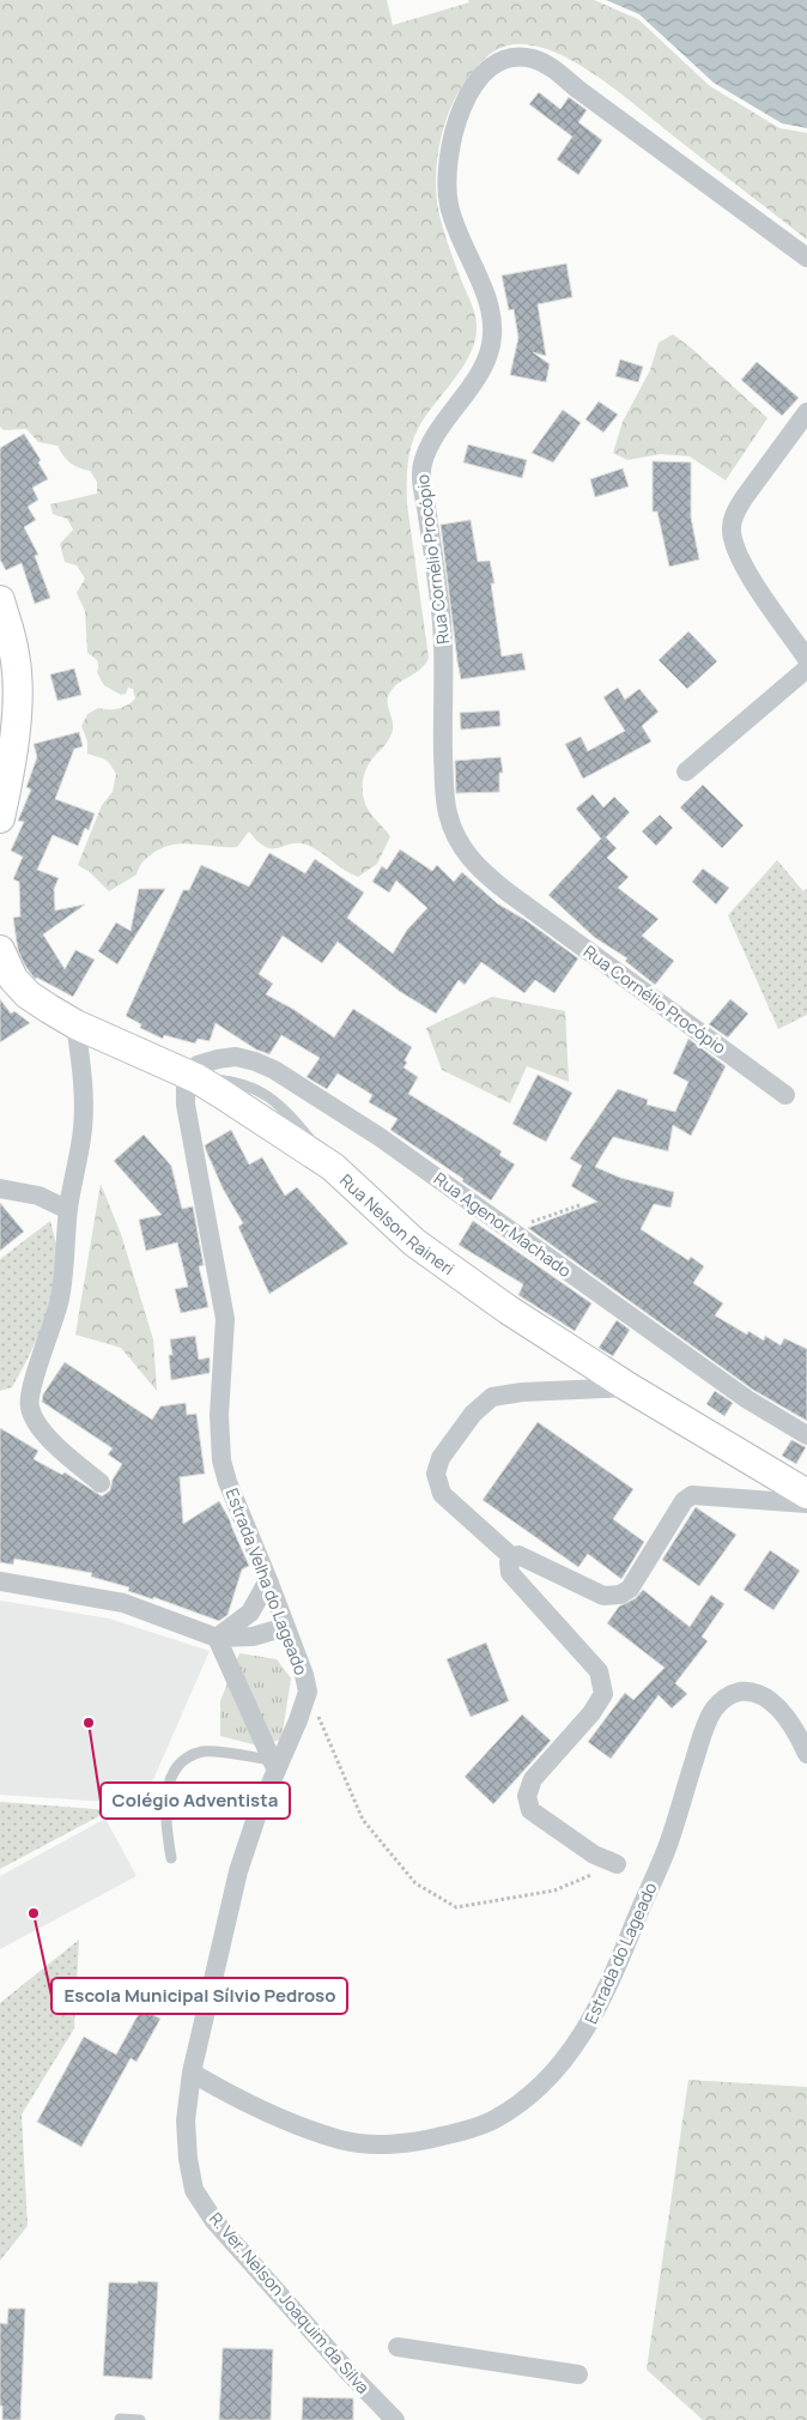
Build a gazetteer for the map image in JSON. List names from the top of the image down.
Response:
{
  "streets": {
    "main road": ["Rua Nelson Raineri"],
    "street": [
      "Rua Cornélio Procópio",
      "Rua Agenor Machado",
      "Estrada Velha do Lageado",
      "Estrada do Lageado",
      "R. Ver. Nelson Joaquim da Silva"
    ]
  },
  "crossings": [
    ["Rua Nelson Raineri", "Rua Agenor Machado"],
    ["Rua Nelson Raineri", "Estrada Velha do Lageado"],
    ["Rua Agenor Machado", "Estrada Velha do Lageado"],
    ["Estrada Velha do Lageado", "Estrada do Lageado"],
    ["Estrada Velha do Lageado", "R. Ver. Nelson Joaquim da Silva"],
    ["Estrada do Lageado", "R. Ver. Nelson Joaquim da Silva"]
  ],
  "places": ["Colégio Adventista", "Escola Municipal Sílvio Pedroso"]
}
